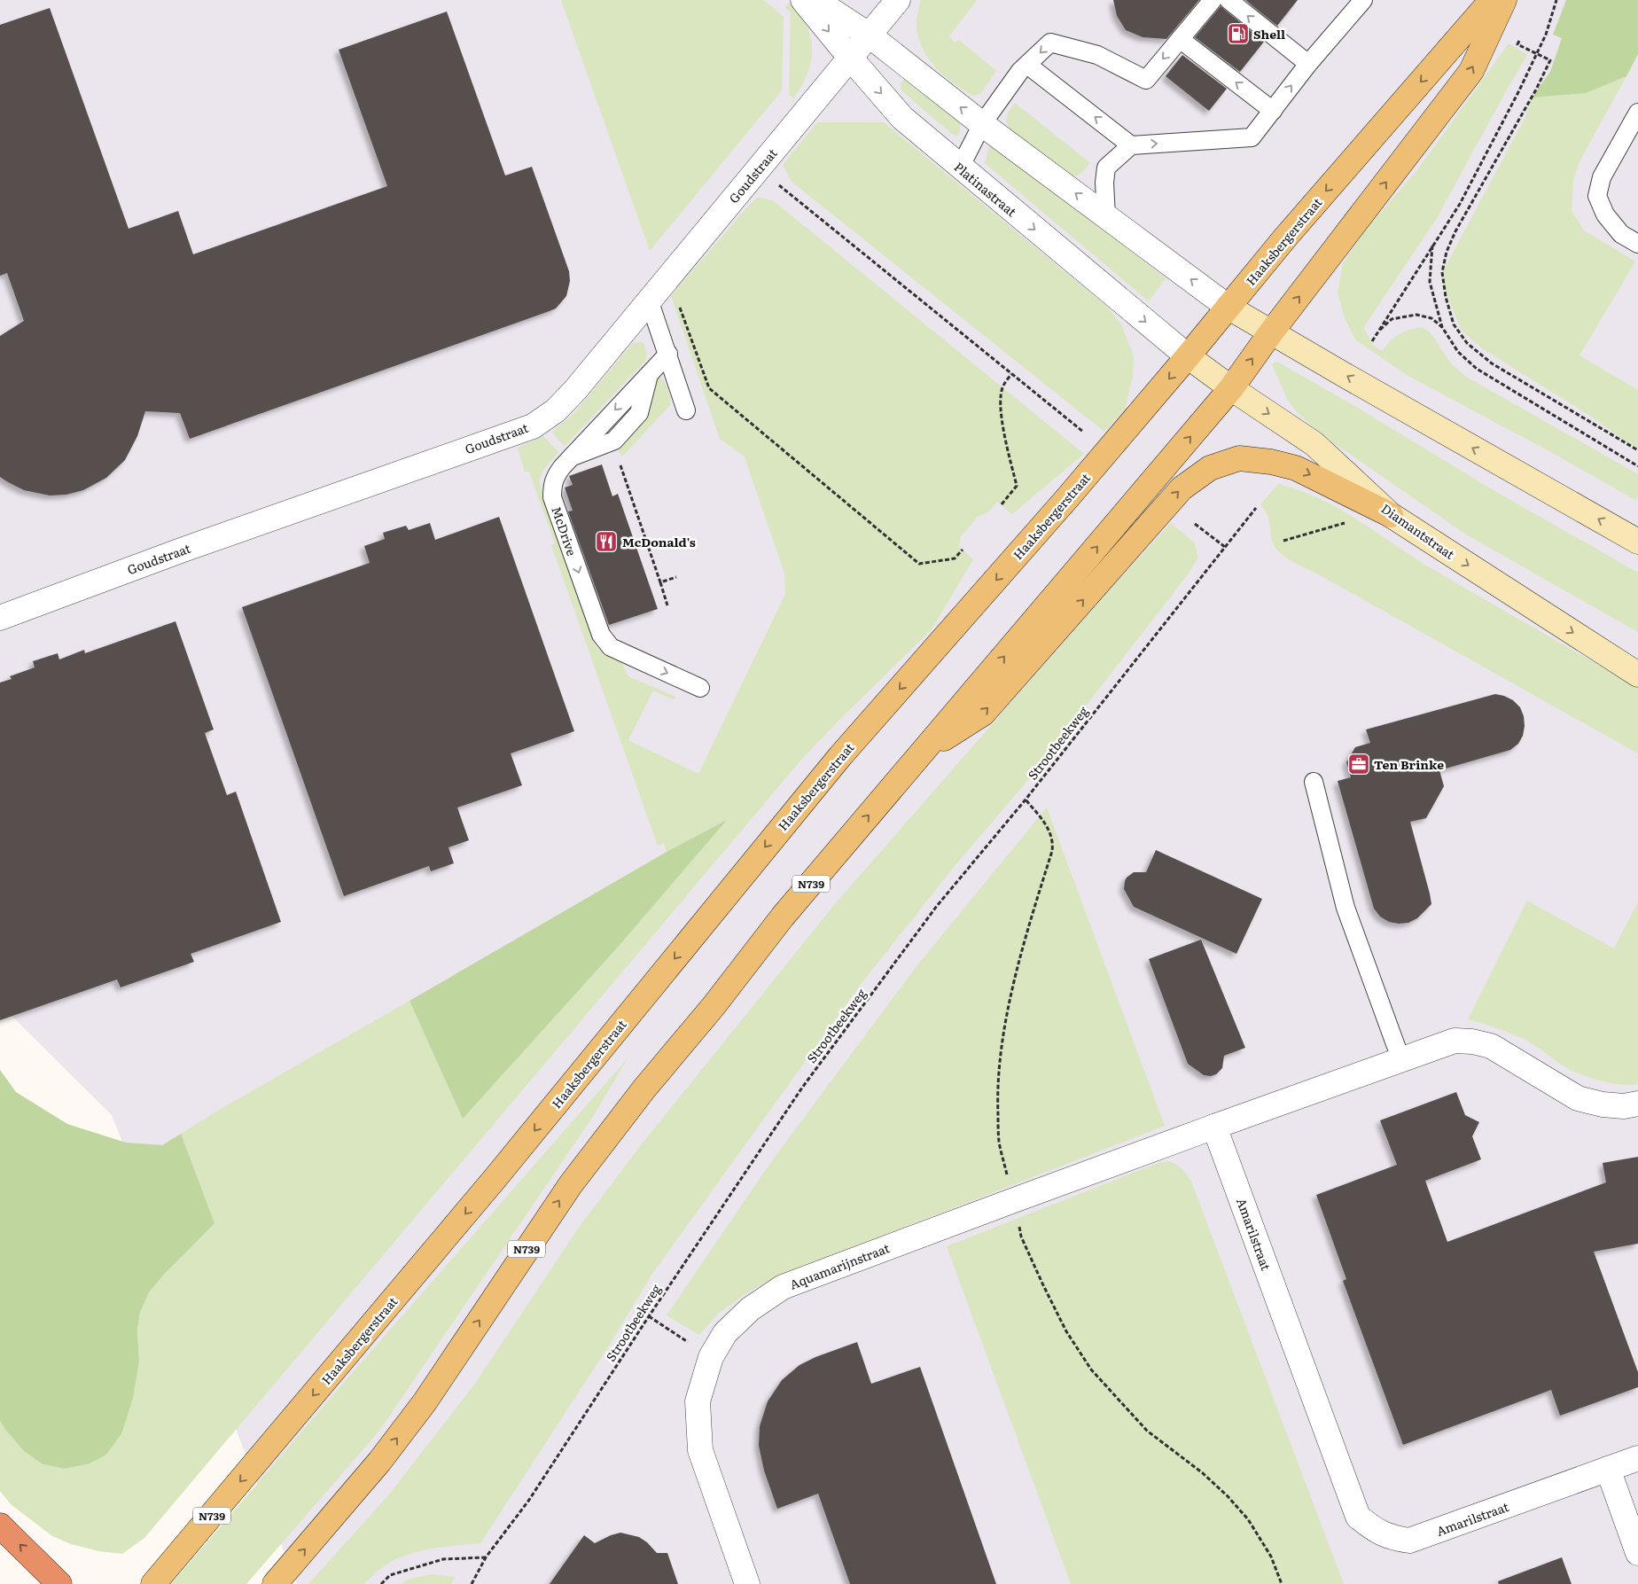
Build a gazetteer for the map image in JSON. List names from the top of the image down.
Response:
{
  "streets": {
    "main road": ["Haaksbergerstraat", "Diamantstraat", "N739"],
    "street": [
      "Goudstraat",
      "Platinastraat",
      "Amarilstraat",
      "Aquamarijnstraat"
    ],
    "lane": ["McDrive"],
    "path": ["Strootbeekweg"]
  },
  "crossings": [
    ["Goudstraat", "Platinastraat"],
    ["Platinastraat", "Haaksbergerstraat"],
    ["Platinastraat", "Diamantstraat"],
    ["Haaksbergerstraat", "Diamantstraat"],
    ["Amarilstraat", "Aquamarijnstraat"]
  ],
  "places": {
    "fuel station": ["Shell"],
    "restaurant": ["McDonald's"],
    "office": ["Ten Brinke"]
  }
}
